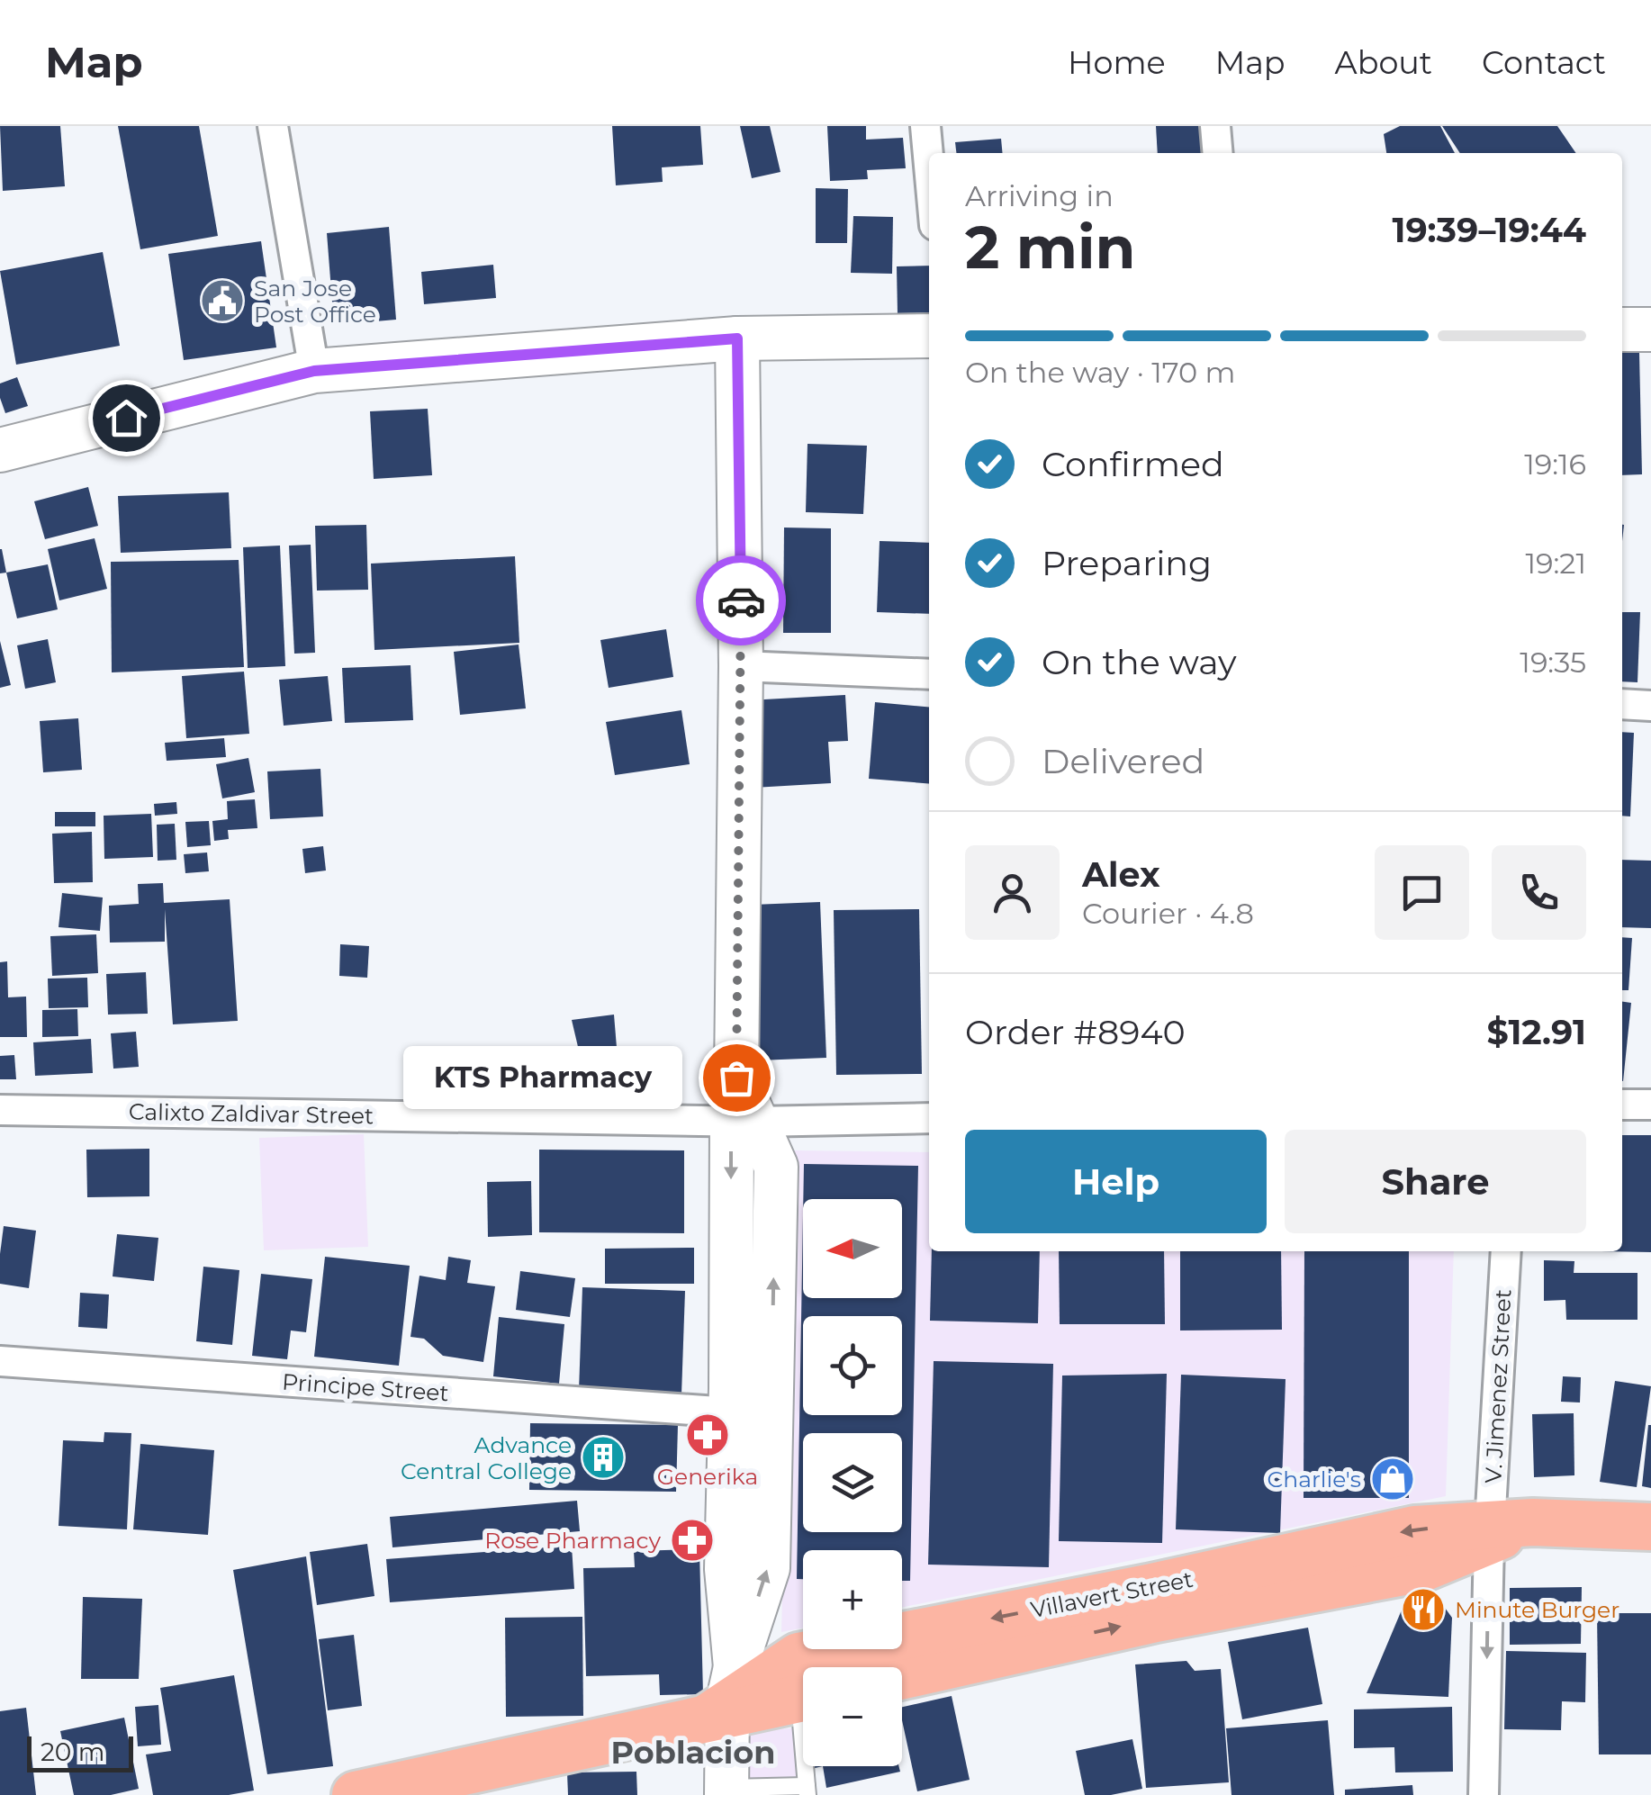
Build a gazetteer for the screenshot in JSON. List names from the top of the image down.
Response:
{
  "streets": {
    "main road": ["Villavert Street"],
    "street": ["Calixto Zaldivar Street", "V. Jimenez Street", "Principe Street"]
  },
  "crossings": [
    ["V. Jimenez Street", "Villavert Street"]
  ],
  "one_way": ["V. Jimenez Street"],
  "districts": ["Poblacion"],
  "places": {
    "public building": ["San Jose Post Office"],
    "other": ["KTS Pharmacy"],
    "pharmacy": ["Generika", "Rose Pharmacy"],
    "building": ["Advance Central College"],
    "shop": ["Charlie's"],
    "restaurant": ["Minute Burger"]
  },
  "scale_bar": "20 m",
  "north": "left",
  "page": {
    "header": "Map",
    "nav": [
      "Home",
      "Map",
      "About",
      "Contact"
    ],
    "heading": ["2 min", "Arriving in", "19:39–19:44"],
    "panel": [
      "Alex",
      "Courier · 4.8",
      "Order #8940",
      "$12.91"
    ],
    "bar": "On the way · 170 m",
    "list": [
      ["Confirmed", "19:16"],
      ["Preparing", "19:21"],
      ["On the way", "19:35"],
      "Delivered"
    ],
    "bubble": "KTS Pharmacy",
    "buttons": ["Help", "Share"],
    "map_buttons": ["+", "−"],
    "scale": "20 m"
  }
}
